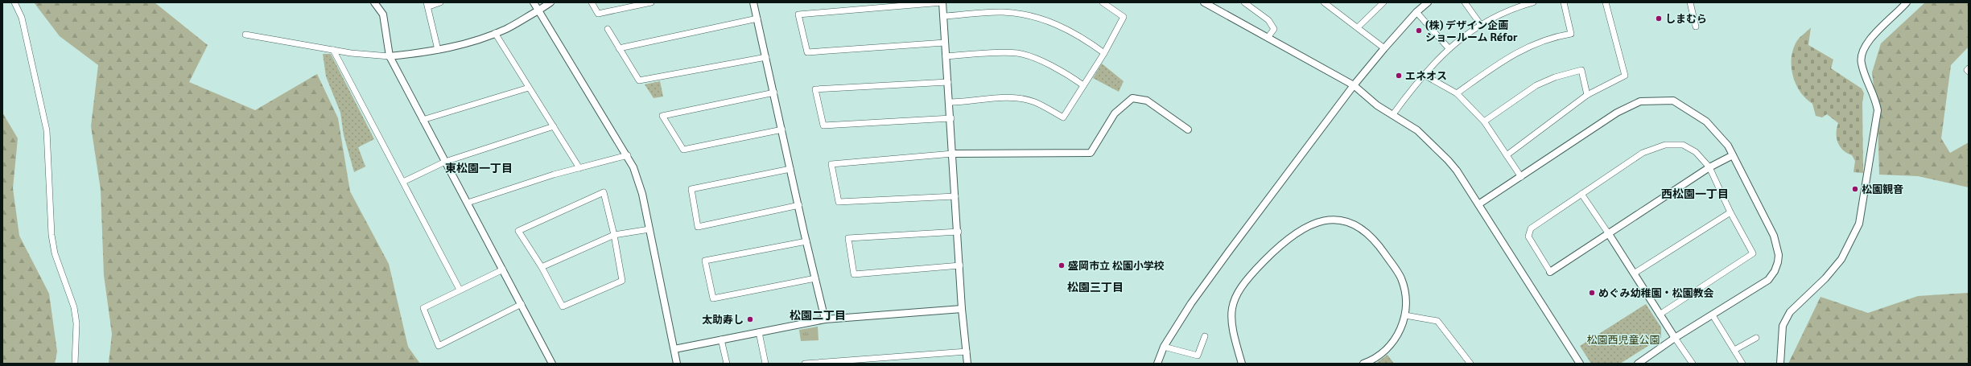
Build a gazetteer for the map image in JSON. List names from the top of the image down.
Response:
{
  "districts": [
    "東松園一丁目",
    "西松園一丁目",
    "松園三丁目",
    "松園二丁目"
  ],
  "parks": ["松園西児童公園"],
  "places": [
    "しまむら",
    "(株) デザイン企画 ショールーム Réfor",
    "エネオス",
    "松園観音",
    "盛岡市立 松園小学校",
    "めぐみ幼稚園・松園教会",
    "太助寿し"
  ]
}
